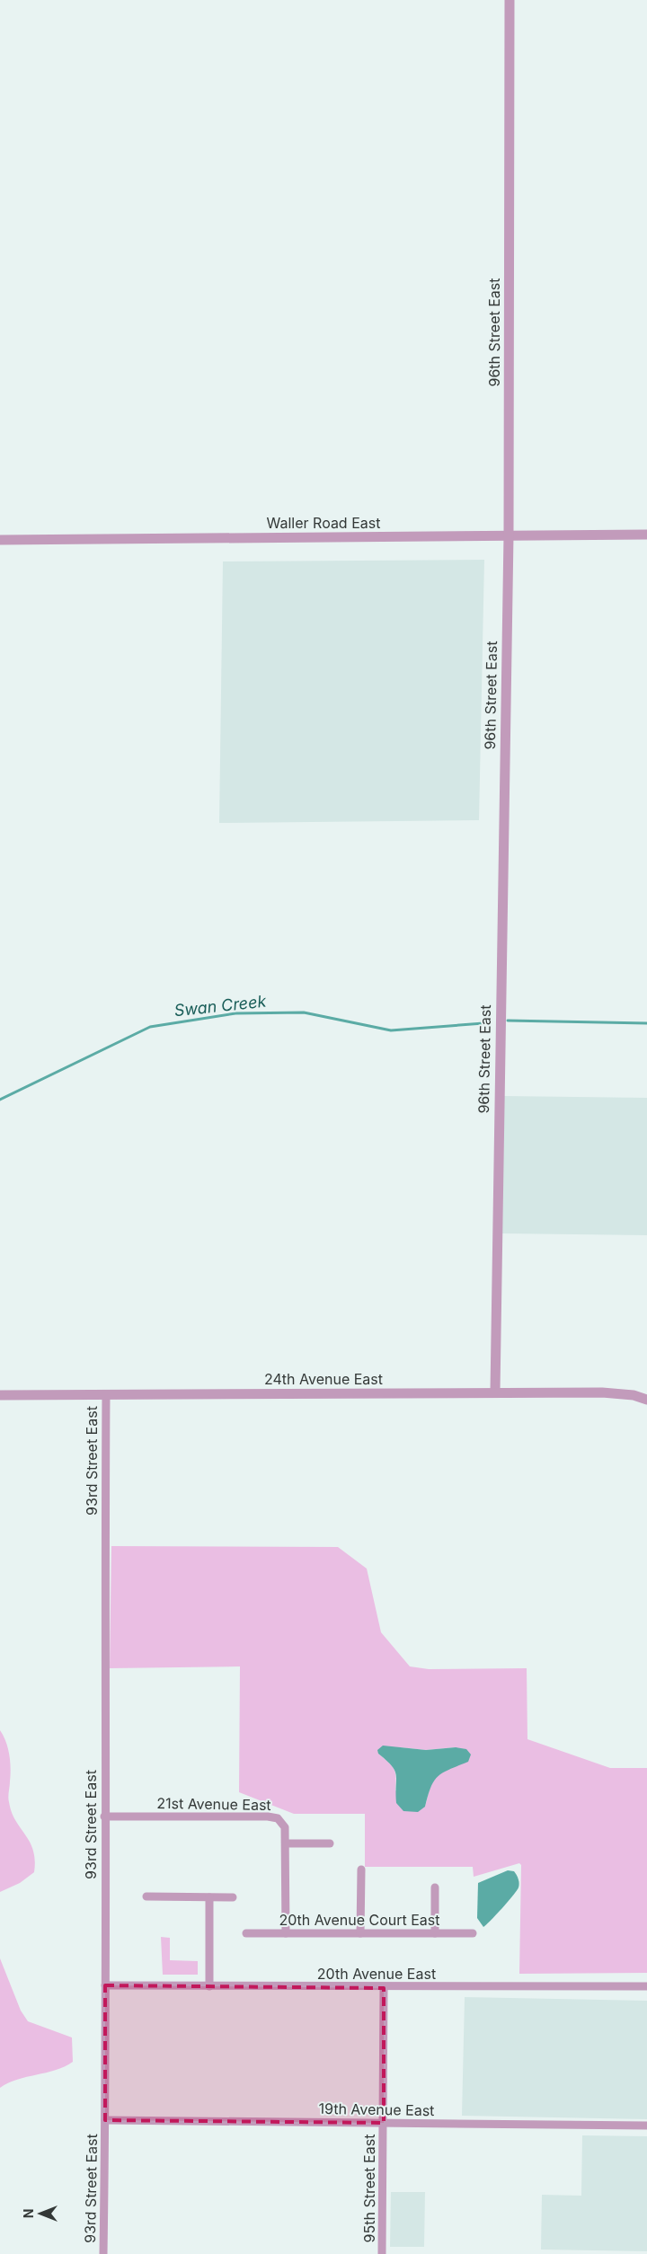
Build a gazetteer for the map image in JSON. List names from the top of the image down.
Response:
{
  "streets": {
    "street": [
      "96th Street East",
      "Waller Road East",
      "24th Avenue East",
      "93rd Street East",
      "21st Avenue East",
      "20th Avenue Court East",
      "20th Avenue East",
      "19th Avenue East",
      "95th Street East"
    ]
  },
  "crossings": [
    ["96th Street East", "Waller Road East"],
    ["96th Street East", "24th Avenue East"],
    ["24th Avenue East", "93rd Street East"],
    ["93rd Street East", "21st Avenue East"],
    ["93rd Street East", "20th Avenue East"],
    ["93rd Street East", "19th Avenue East"],
    ["21st Avenue East", "20th Avenue Court East"],
    ["20th Avenue East", "95th Street East"],
    ["19th Avenue East", "95th Street East"]
  ],
  "water": ["Swan Creek"],
  "north": "left"
}
